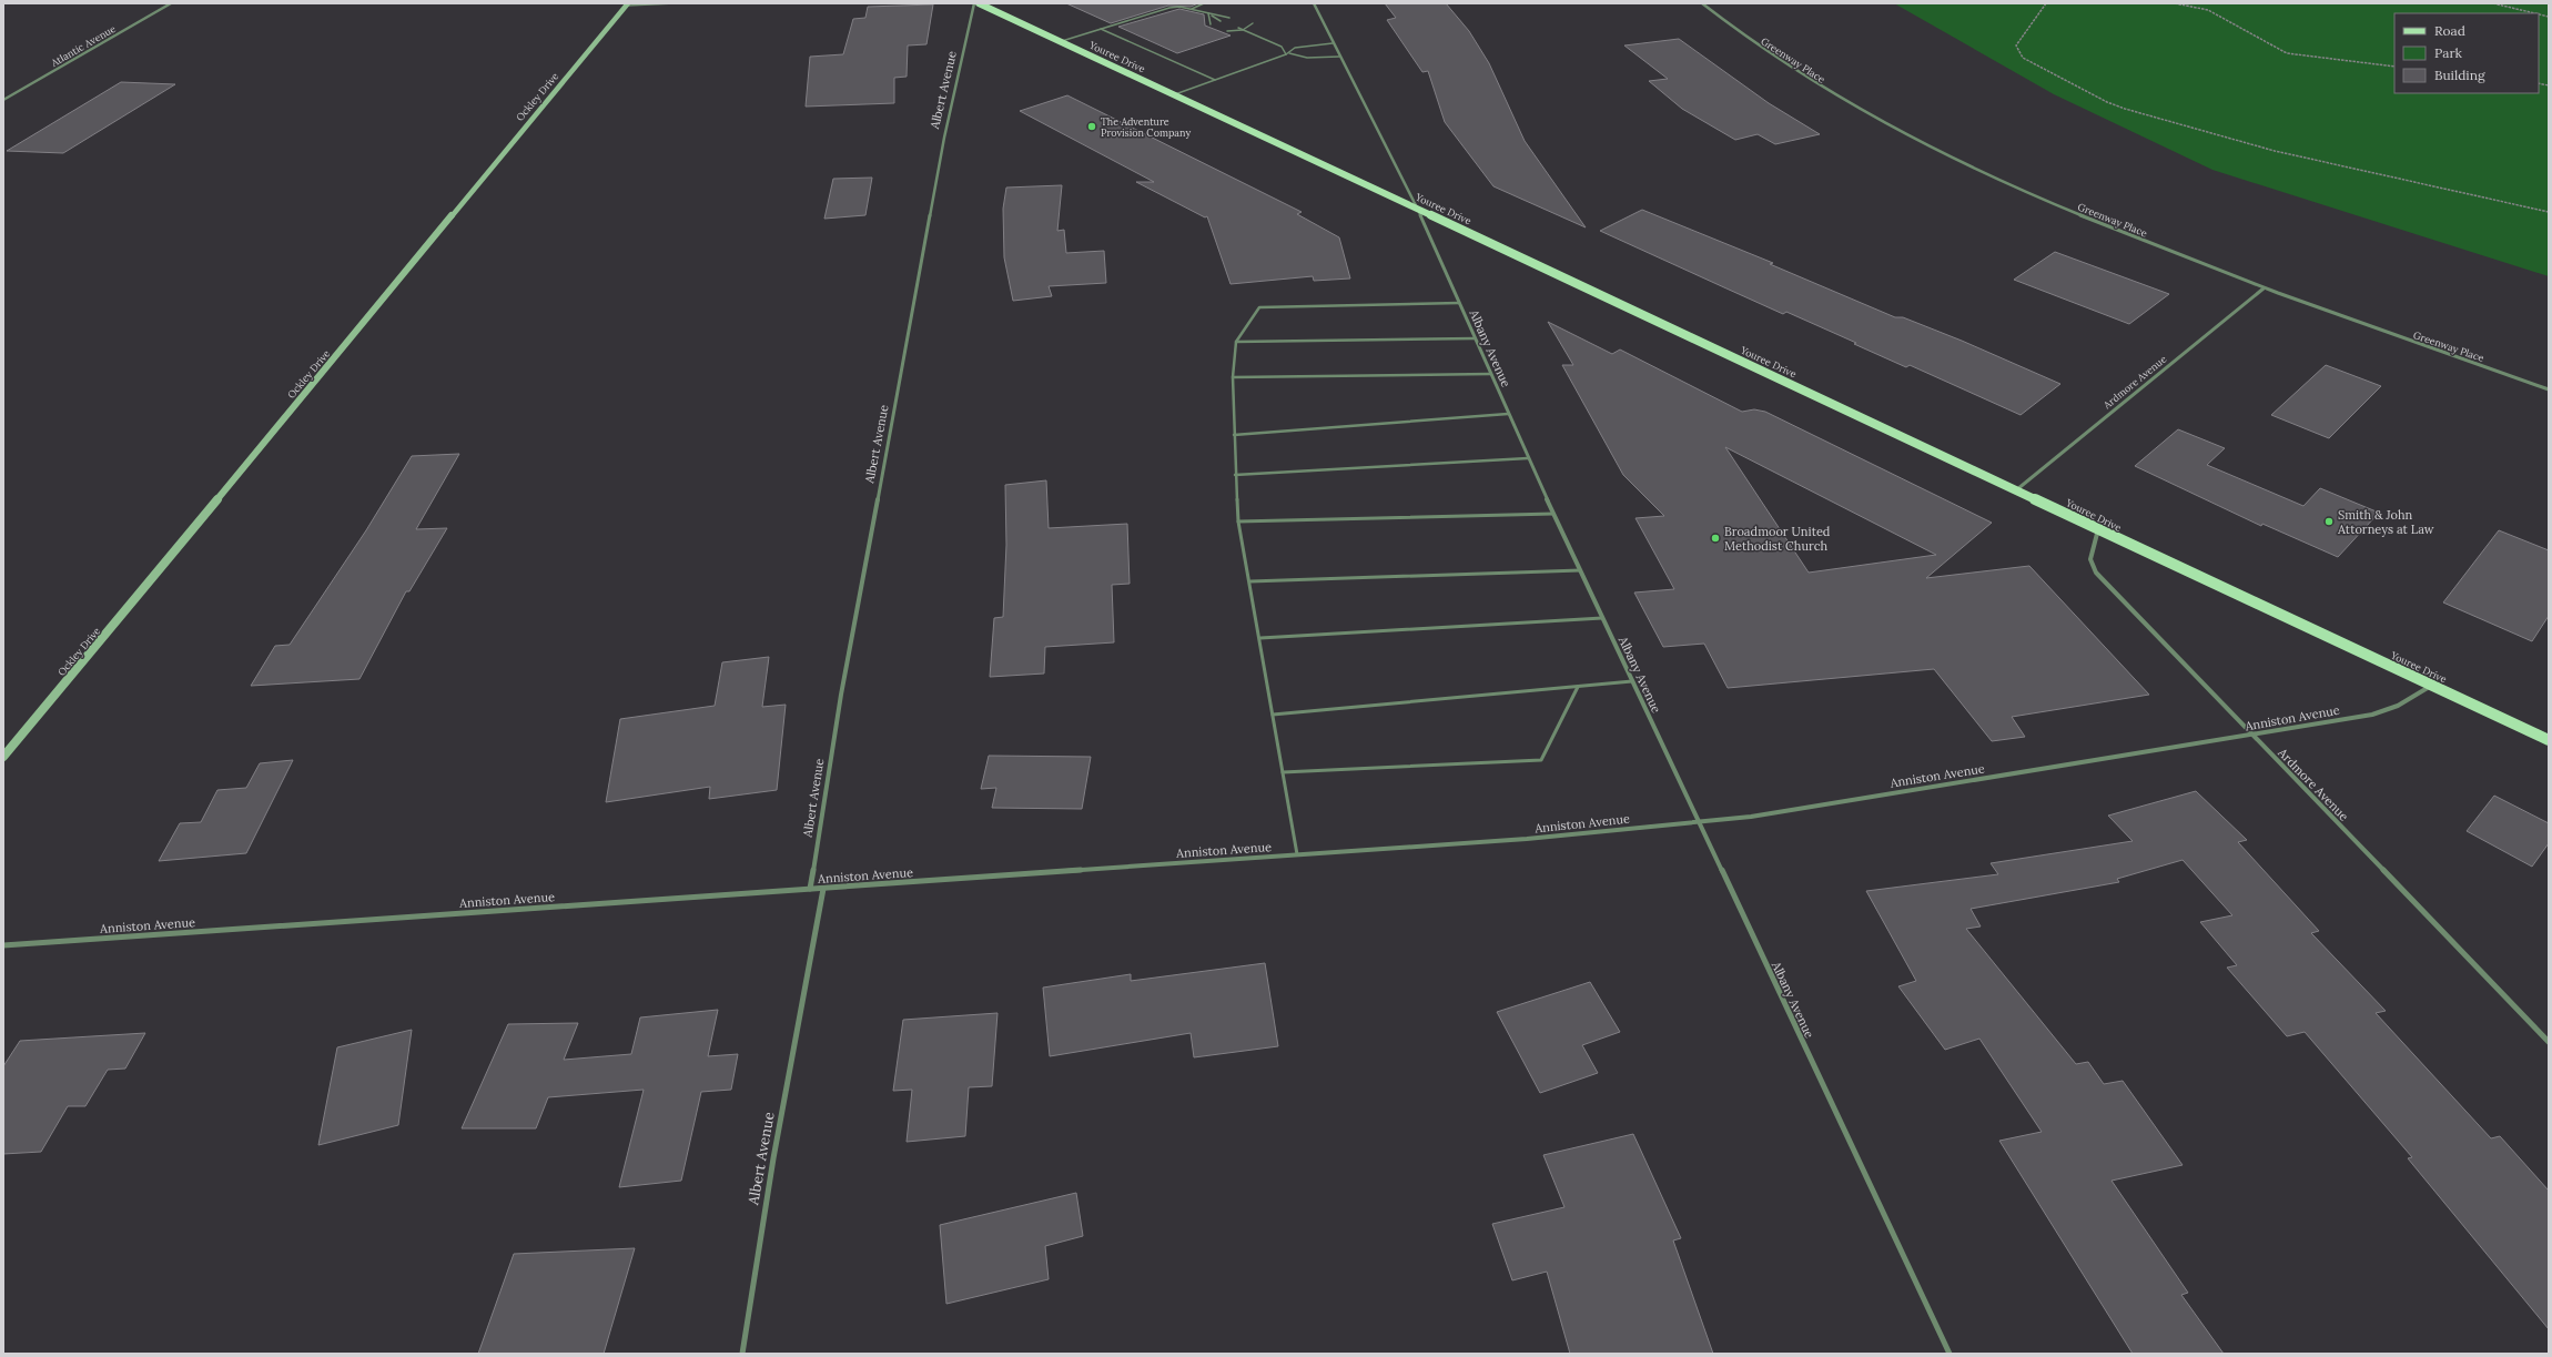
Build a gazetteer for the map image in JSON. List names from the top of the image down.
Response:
{
  "streets": {
    "main road": ["Youree Drive"],
    "street": [
      "Atlantic Avenue",
      "Greenway Place",
      "Albert Avenue",
      "Ockley Drive",
      "Albany Avenue",
      "Ardmore Avenue",
      "Anniston Avenue"
    ]
  },
  "crossings": [
    ["Youree Drive", "Albany Avenue"],
    ["Youree Drive", "Ardmore Avenue"],
    ["Youree Drive", "Anniston Avenue"],
    ["Greenway Place", "Ardmore Avenue"],
    ["Albert Avenue", "Anniston Avenue"],
    ["Albany Avenue", "Anniston Avenue"],
    ["Ardmore Avenue", "Anniston Avenue"]
  ],
  "places": ["The Adventure Provision Company", "Smith & John Attorneys at Law", "Broadmoor United Methodist Church"],
  "legend": ["Road", "Park", "Building"]
}
